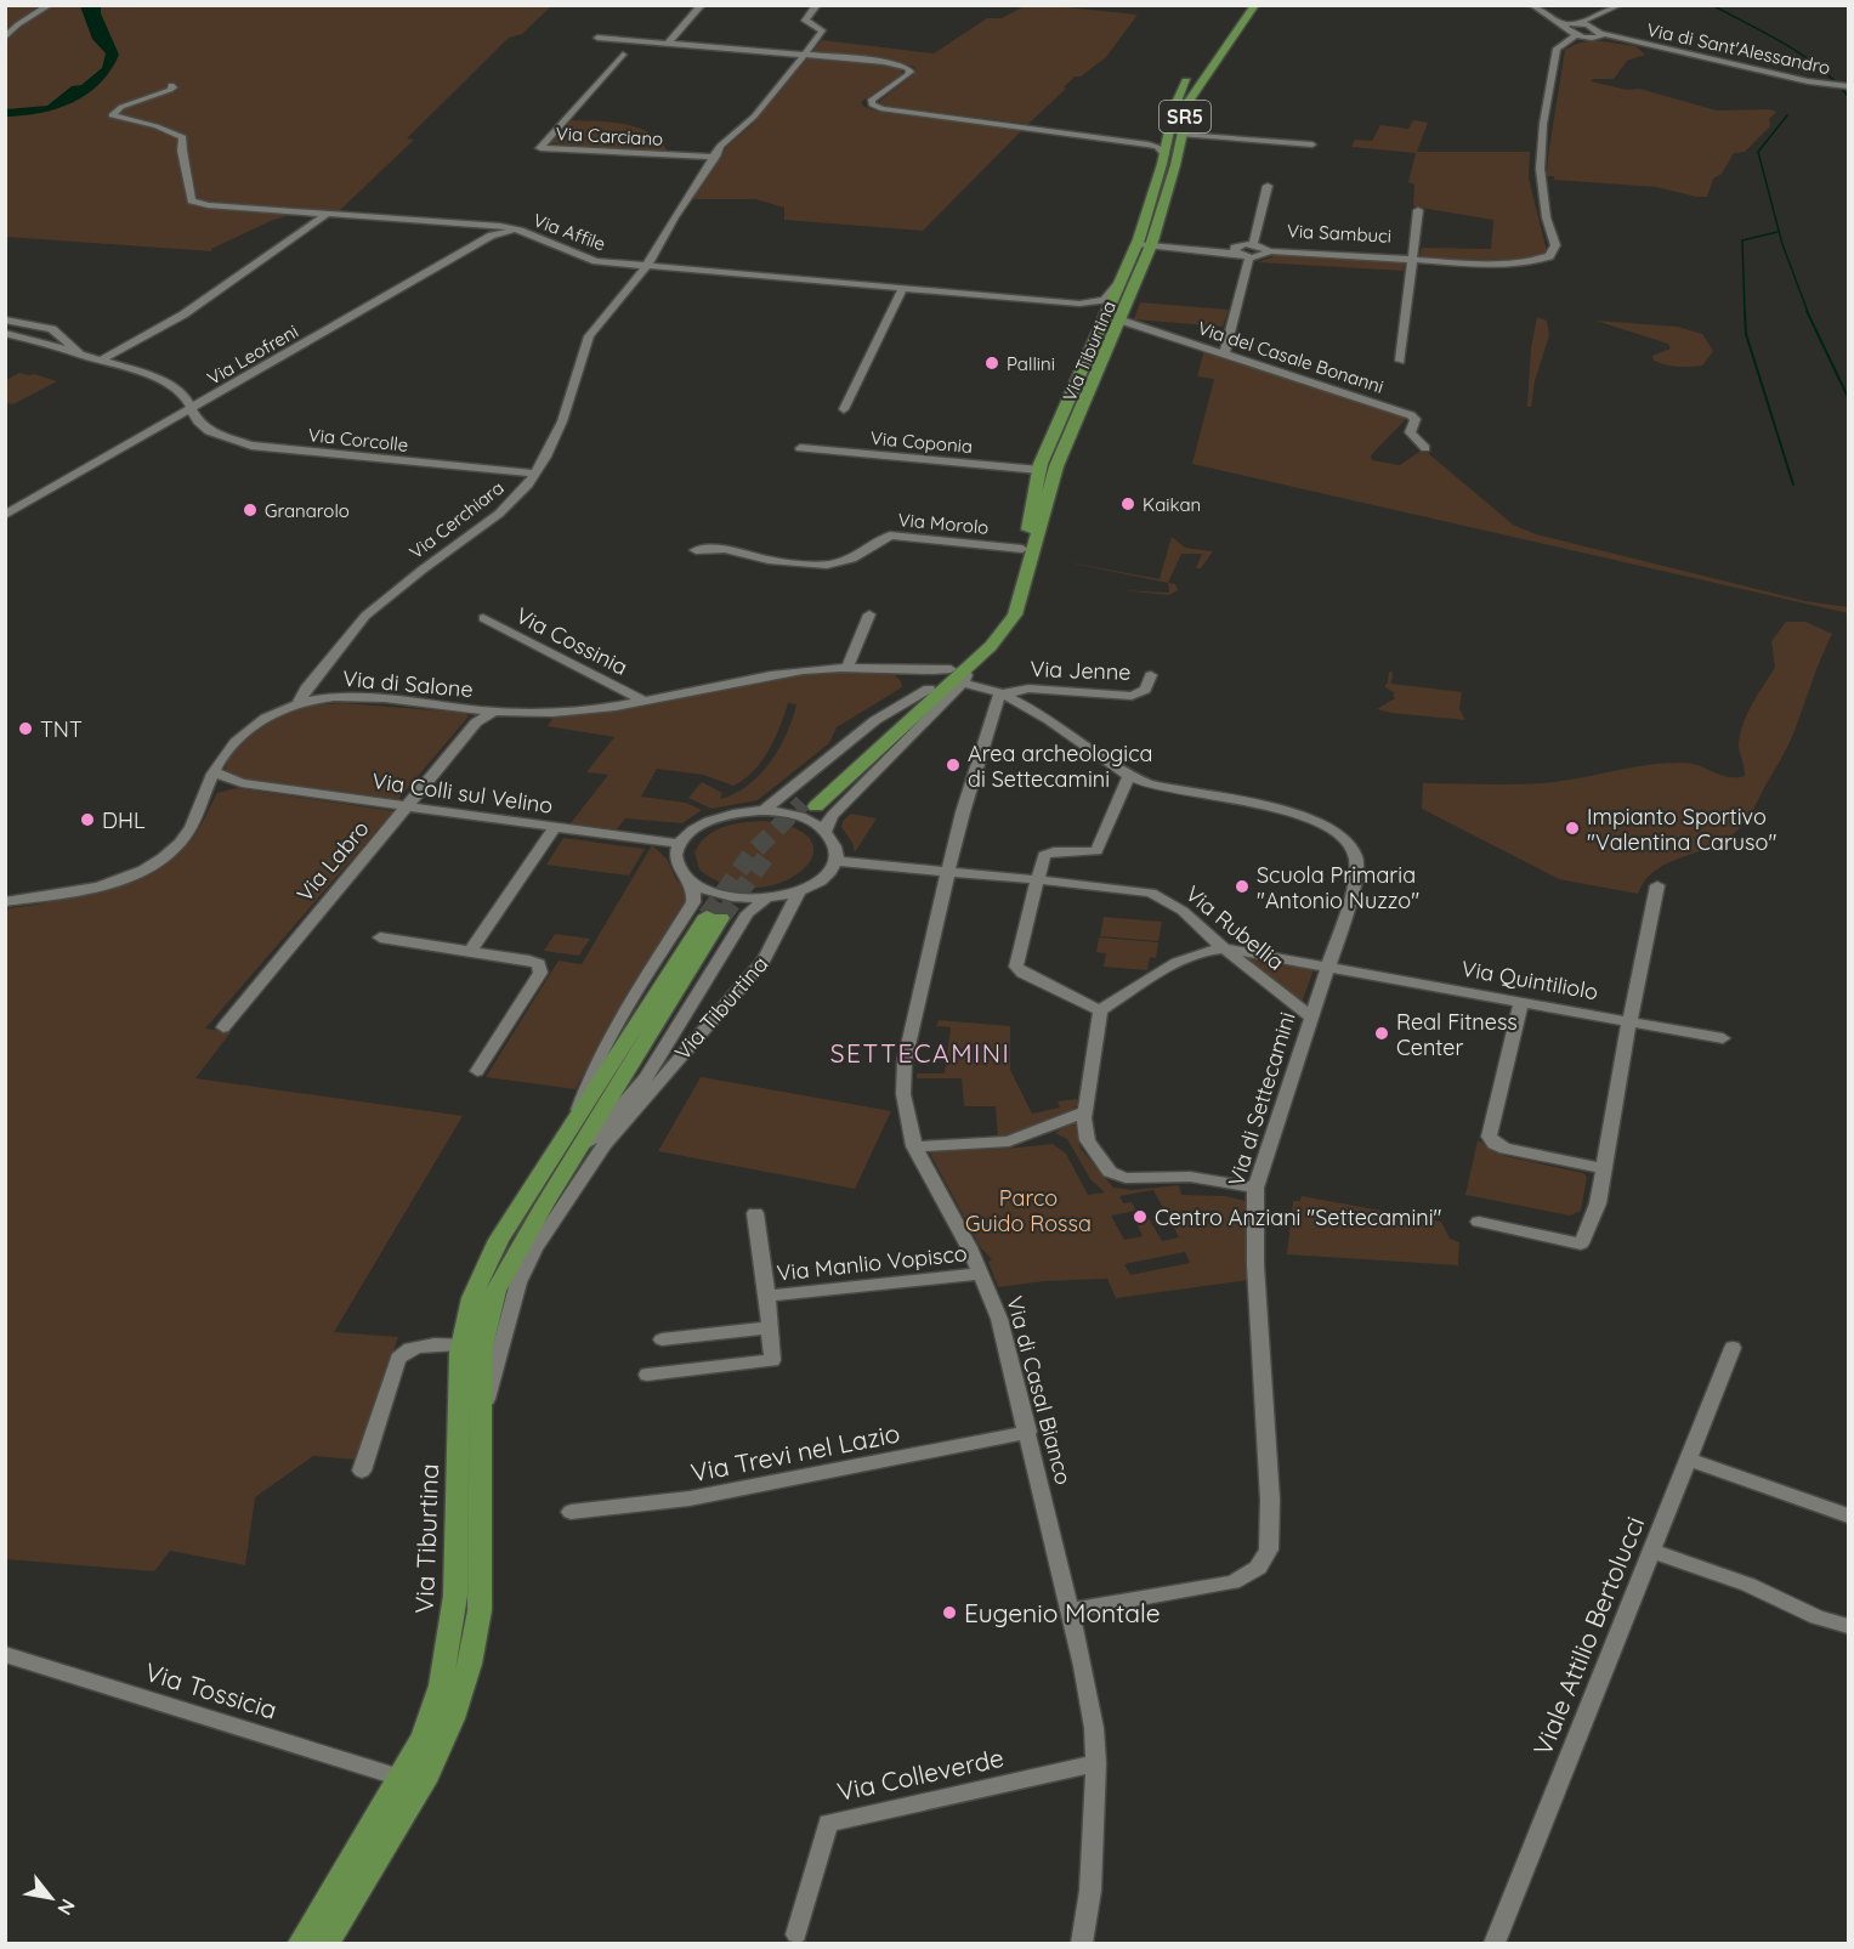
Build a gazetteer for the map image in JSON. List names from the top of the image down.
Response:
{
  "streets": {
    "main road": ["SR5", "Via Tiburtina"],
    "street": [
      "Via di Sant'Alessandro",
      "Via Carciano",
      "Via Affile",
      "Via Sambuci",
      "Via Leofreni",
      "Via del Casale Bonanni",
      "Via Corcolle",
      "Via Coponia",
      "Via Cerchiara",
      "Via Morolo",
      "Via Cossinia",
      "Via Jenne",
      "Via di Salone",
      "Via Colli sul Velino",
      "Via Labro",
      "Via Rubellia",
      "Via Quintiliolo",
      "Via di Settecamini",
      "Via Manlio Vopisco",
      "Via di Casal Bianco",
      "Via Trevi nel Lazio",
      "Viale Attilio Bertolucci",
      "Via Tossicia",
      "Via Colleverde"
    ]
  },
  "crossings": [
    ["Via Carciano", "Via Cerchiara"],
    ["Via Affile", "Via Tiburtina"],
    ["Via Affile", "Via Leofreni"],
    ["Via Affile", "Via Cerchiara"],
    ["Via Tiburtina", "Via del Casale Bonanni"],
    ["Via Tiburtina", "Via Coponia"],
    ["Via Tiburtina", "Via Morolo"],
    ["Via Tiburtina", "Via di Salone"],
    ["Via Tiburtina", "Via Tossicia"],
    ["Via Leofreni", "Via Corcolle"],
    ["Via Corcolle", "Via Cerchiara"],
    ["Via Cerchiara", "Via di Salone"],
    ["Via Cossinia", "Via di Salone"],
    ["Via Jenne", "Via di Settecamini"],
    ["Via Jenne", "Via di Casal Bianco"],
    ["Via di Salone", "Via Colli sul Velino"],
    ["Via di Salone", "Via Labro"],
    ["Via Colli sul Velino", "Via Labro"],
    ["Via Rubellia", "Via Quintiliolo"],
    ["Via Rubellia", "Via di Settecamini"],
    ["Via Quintiliolo", "Via di Settecamini"],
    ["Via di Settecamini", "Via di Casal Bianco"],
    ["Via Manlio Vopisco", "Via di Casal Bianco"],
    ["Via di Casal Bianco", "Via Trevi nel Lazio"],
    ["Via di Casal Bianco", "Via Colleverde"]
  ],
  "districts": ["SETTECAMINI"],
  "parks": ["Parco Guido Rossa"],
  "places": [
    "Pallini",
    "Kaikan",
    "Granarolo",
    "TNT",
    "Area archeologica di Settecamini",
    "DHL",
    "Impianto Sportivo \"Valentina Caruso\"",
    "Scuola Primaria \"Antonio Nuzzo\"",
    "Real Fitness Center",
    "Centro Anziani \"Settecamini\"",
    "Eugenio Montale"
  ],
  "north": "bottom right"
}
